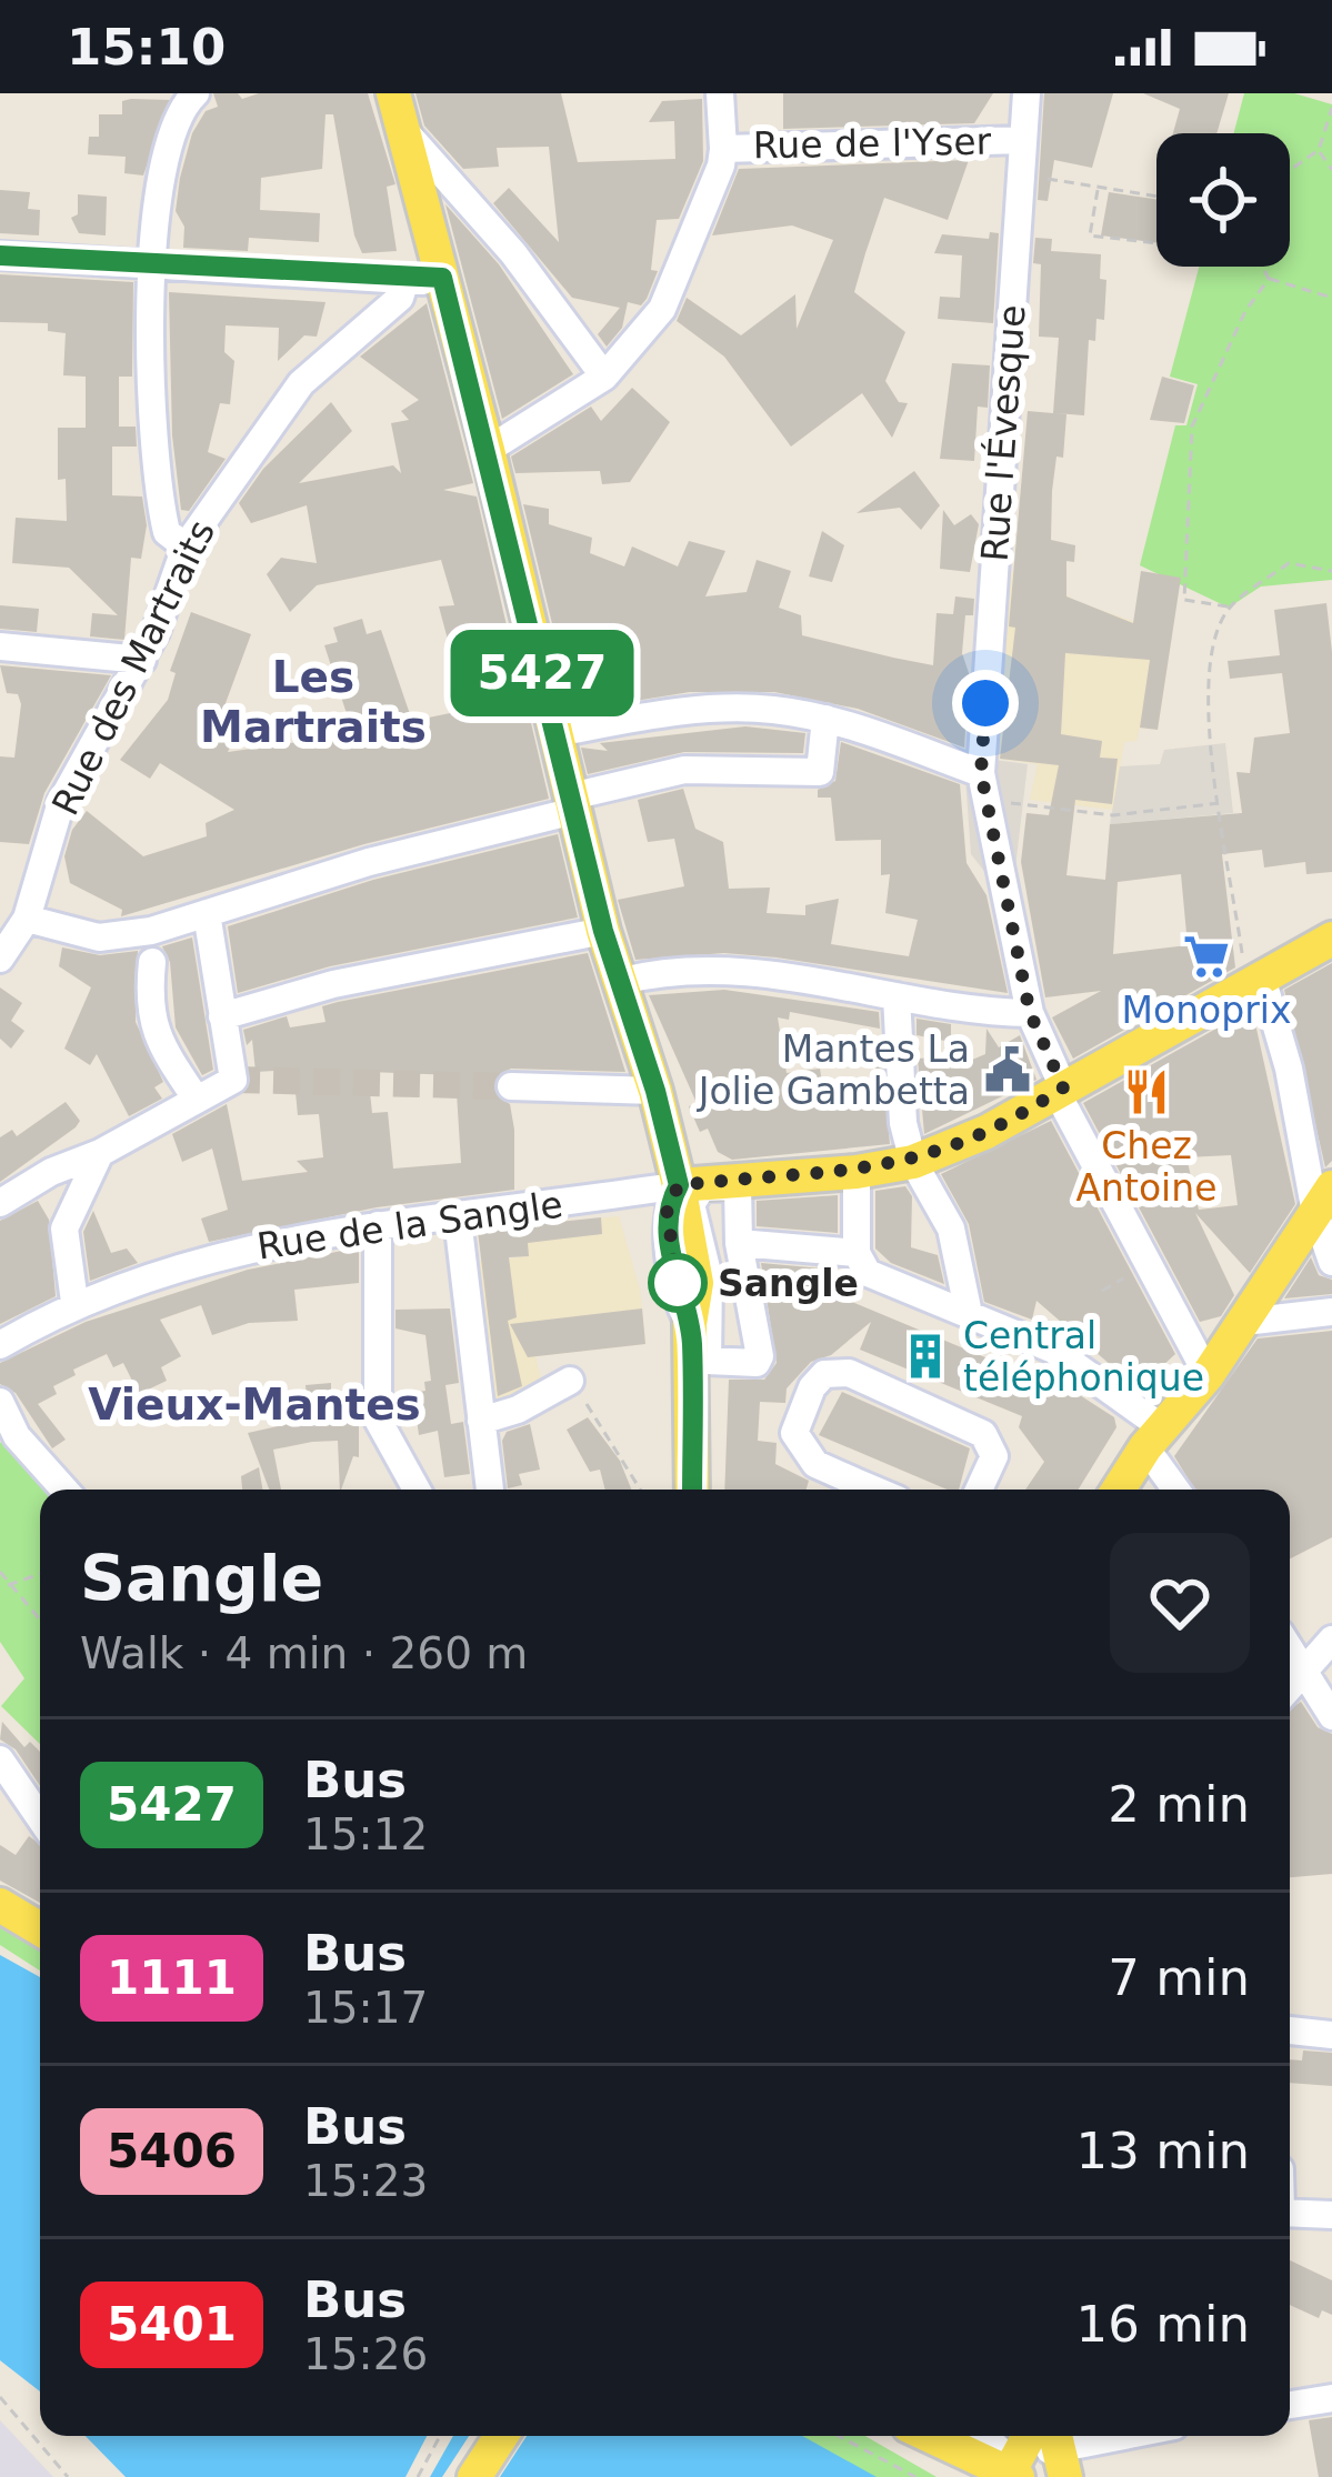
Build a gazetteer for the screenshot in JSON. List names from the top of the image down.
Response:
{
  "streets": {
    "street": [
      "Rue de l'Yser",
      "Rue l'Évesque",
      "Rue des Martraits",
      "Rue de la Sangle"
    ]
  },
  "crossings": [
    ["Rue de l'Yser", "Rue l'Évesque"]
  ],
  "districts": ["Les Martraits", "Vieux-Mantes"],
  "places": {
    "supermarket": ["Monoprix"],
    "public building": ["Mantes La Jolie Gambetta"],
    "restaurant": ["Chez Antoine"],
    "other": ["Sangle"],
    "building": ["Central téléphonique"]
  },
  "lines": ["bus line 5427"],
  "page": {
    "status": "15:10",
    "on_map": "5427",
    "heading": ["Sangle", "Walk · 4 min · 260 m"],
    "list": [
      {
        "mark": "5427",
        "name": "Bus",
        "note": "15:12",
        "value": "2 min"
      },
      {
        "mark": "1111",
        "name": "Bus",
        "note": "15:17",
        "value": "7 min"
      },
      {
        "mark": "5406",
        "name": "Bus",
        "note": "15:23",
        "value": "13 min"
      },
      {
        "mark": "5401",
        "name": "Bus",
        "note": "15:26",
        "value": "16 min"
      }
    ]
  }
}
